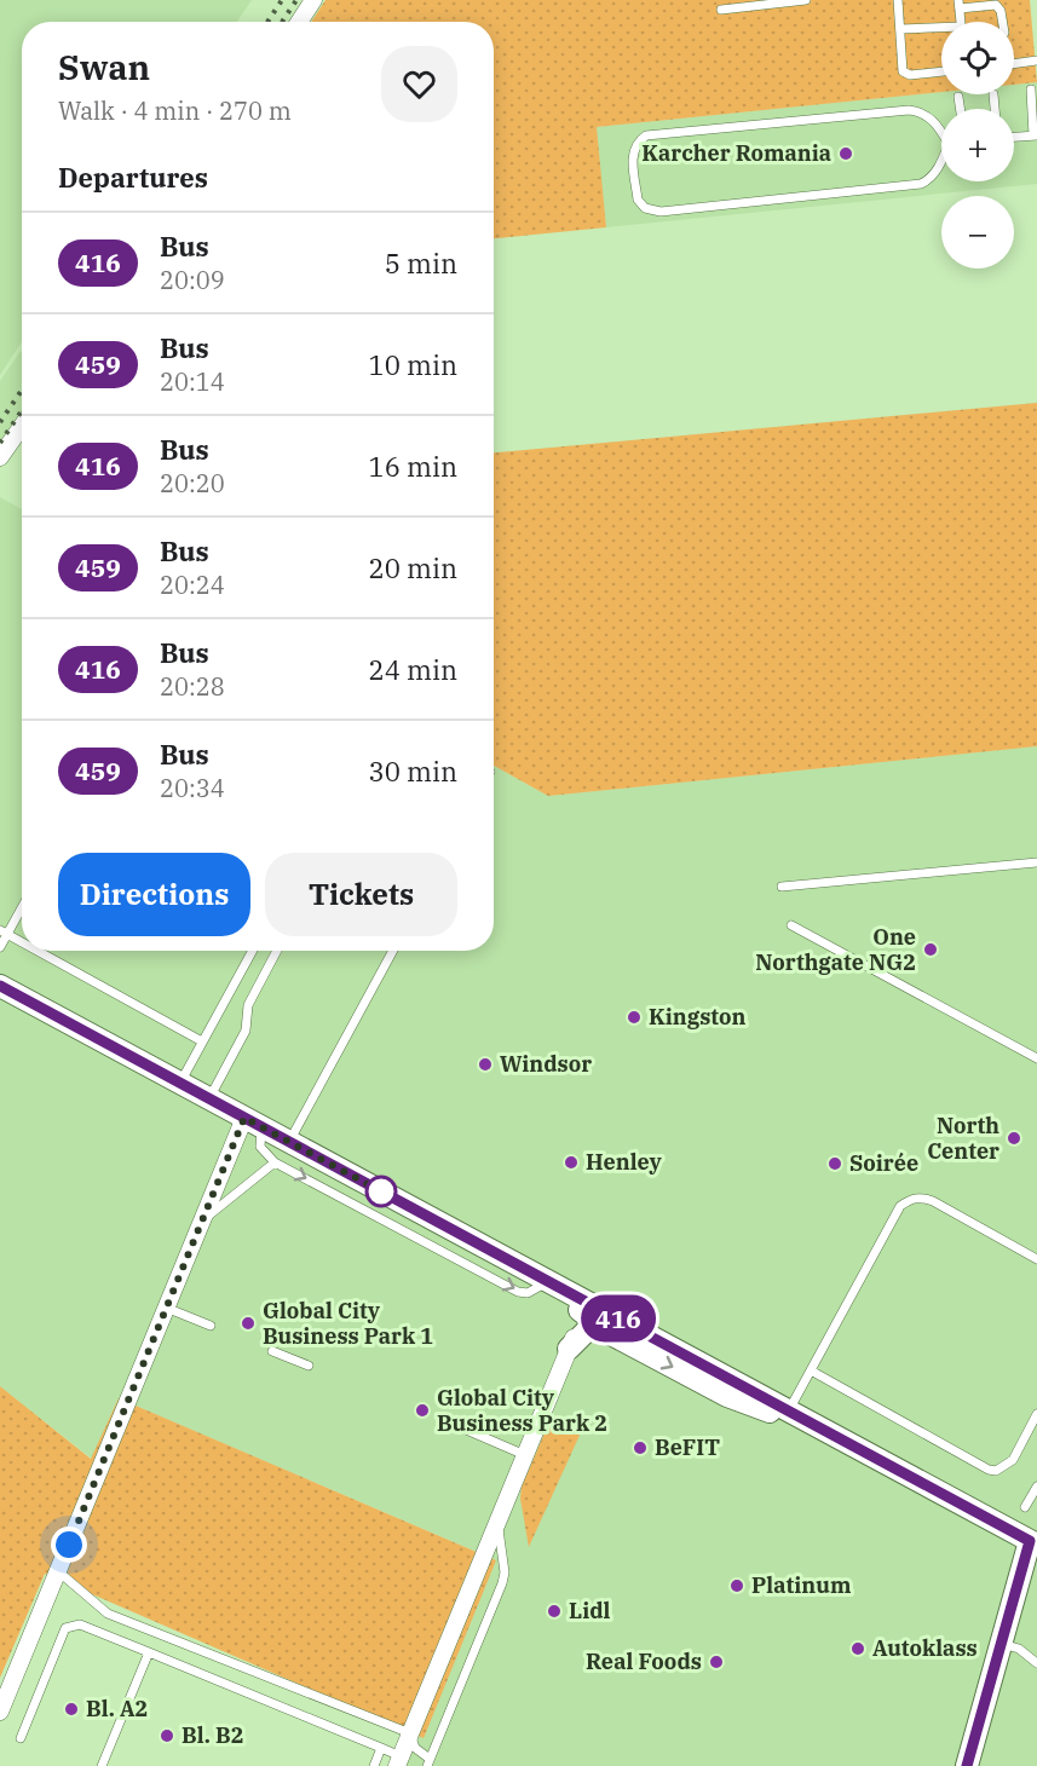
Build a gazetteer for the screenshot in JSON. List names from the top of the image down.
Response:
{
  "places": [
    "Karcher Romania",
    "One Northgate NG2",
    "Kingston",
    "Windsor",
    "North Center",
    "Henley",
    "Soirée",
    "Global City Business Park 1",
    "Global City Business Park 2",
    "BeFIT",
    "Platinum",
    "Lidl",
    "Autoklass",
    "Real Foods",
    "Bl. A2",
    "Bl. B2"
  ],
  "lines": ["bus line 416"],
  "page": {
    "on_map": "416",
    "map_buttons": ["+", "−"],
    "heading": [
      ["Swan", "Walk · 4 min · 270 m"],
      "Departures"
    ],
    "list": [
      {
        "mark": "416",
        "name": "Bus",
        "note": "20:09",
        "value": "5 min"
      },
      {
        "mark": "459",
        "name": "Bus",
        "note": "20:14",
        "value": "10 min"
      },
      {
        "mark": "416",
        "name": "Bus",
        "note": "20:20",
        "value": "16 min"
      },
      {
        "mark": "459",
        "name": "Bus",
        "note": "20:24",
        "value": "20 min"
      },
      {
        "mark": "416",
        "name": "Bus",
        "note": "20:28",
        "value": "24 min"
      },
      {
        "mark": "459",
        "name": "Bus",
        "note": "20:34",
        "value": "30 min"
      }
    ],
    "buttons": ["Directions", "Tickets"]
  }
}
